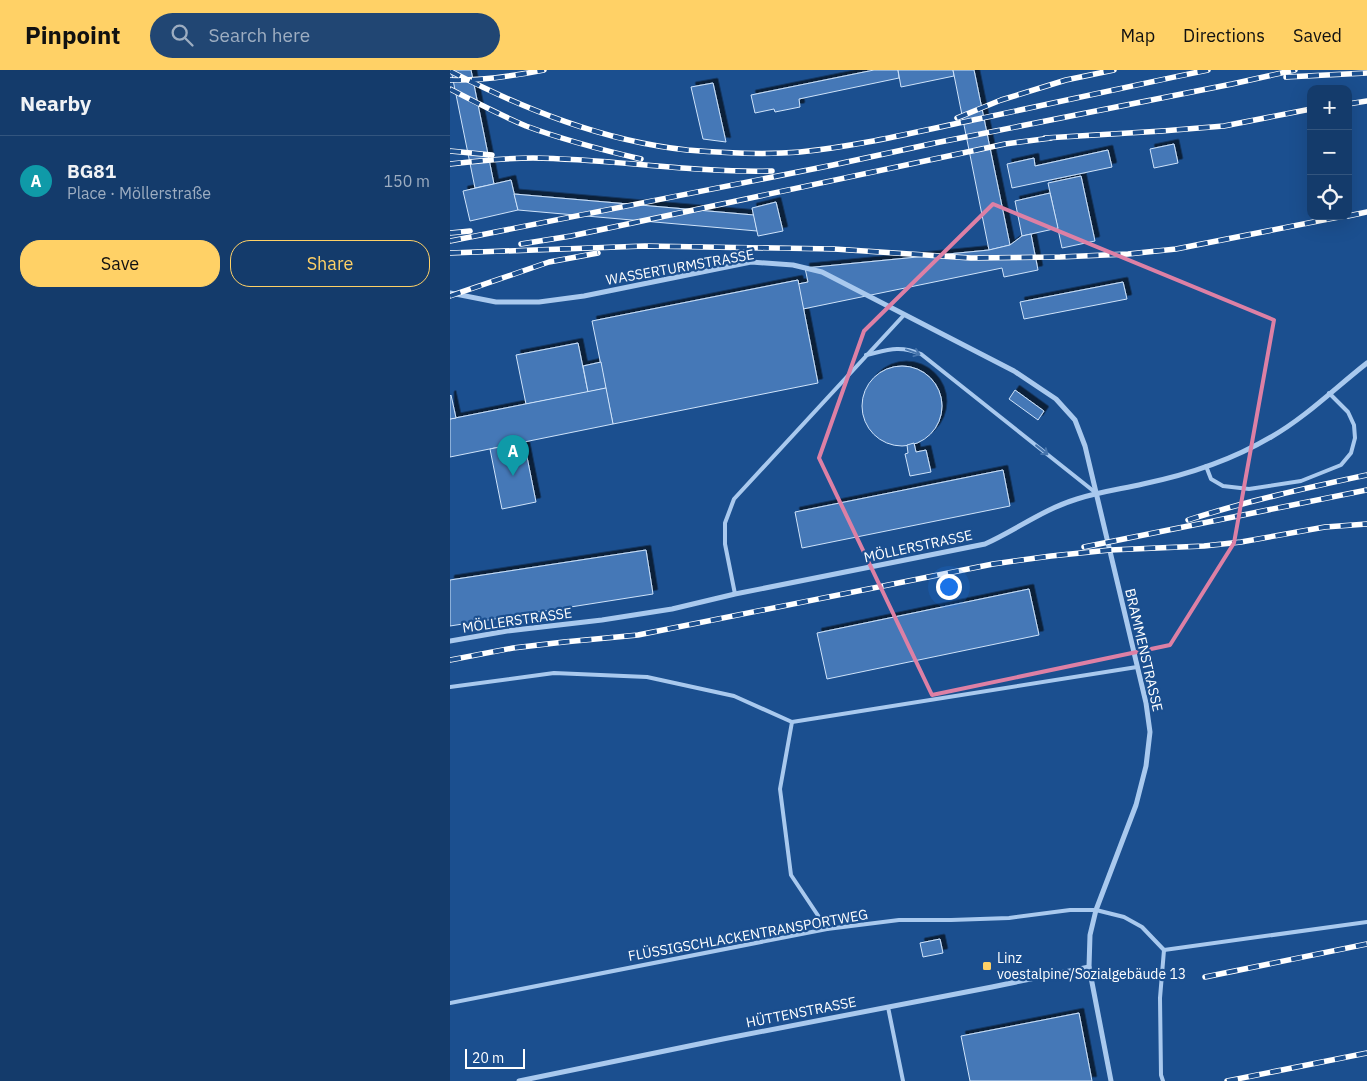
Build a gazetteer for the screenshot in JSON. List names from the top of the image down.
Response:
{
  "streets": {
    "street": [
      "WASSERTURMSTRASSE",
      "MÖLLERSTRASSE",
      "BRAMMENSTRASSE",
      "HÜTTENSTRASSE"
    ],
    "lane": ["FLÜSSIGSCHLACKENTRANSPORTWEG"]
  },
  "crossings": [
    ["WASSERTURMSTRASSE", "BRAMMENSTRASSE"],
    ["MÖLLERSTRASSE", "BRAMMENSTRASSE"],
    ["BRAMMENSTRASSE", "FLÜSSIGSCHLACKENTRANSPORTWEG"],
    ["BRAMMENSTRASSE", "HÜTTENSTRASSE"]
  ],
  "places": {
    "transit": ["Linz voestalpine/Sozialgebäude 13"]
  },
  "scale_bar": "20 m",
  "page": {
    "header": "Pinpoint",
    "search": "Search here",
    "nav": ["Map", "Directions", "Saved"],
    "heading": "Nearby",
    "map_buttons": ["+", "−"],
    "list": [
      {
        "mark": "A",
        "name": "BG81",
        "note": "Place · Möllerstraße",
        "value": "150 m"
      }
    ],
    "buttons": ["Save", "Share"],
    "pins": "A",
    "scale": "20 m"
  }
}
